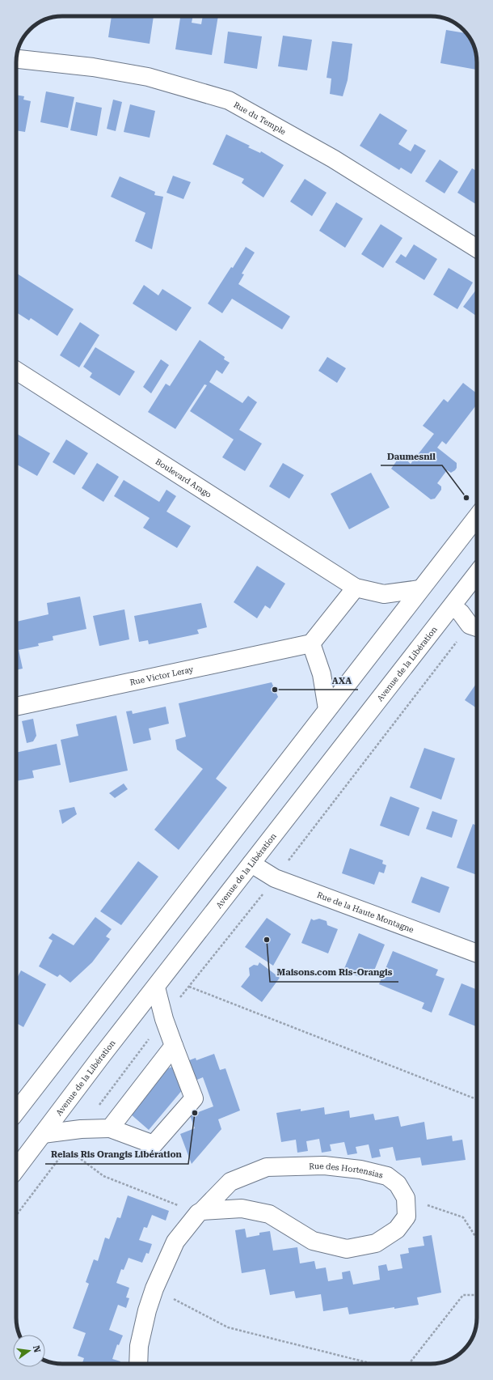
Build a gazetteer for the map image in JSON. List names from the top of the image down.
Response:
{
  "streets": {
    "street": [
      "Rue du Temple",
      "Boulevard Arago",
      "Avenue de la Libération",
      "Rue Victor Leray",
      "Rue de la Haute Montagne",
      "Rue des Hortensias"
    ]
  },
  "crossings": [
    ["Avenue de la Libération", "Rue de la Haute Montagne"]
  ],
  "places": [
    "Daumesnil",
    "AXA",
    "Maisons.com Ris-Orangis",
    "Relais Ris Orangis Libération"
  ],
  "north": "right"
}
